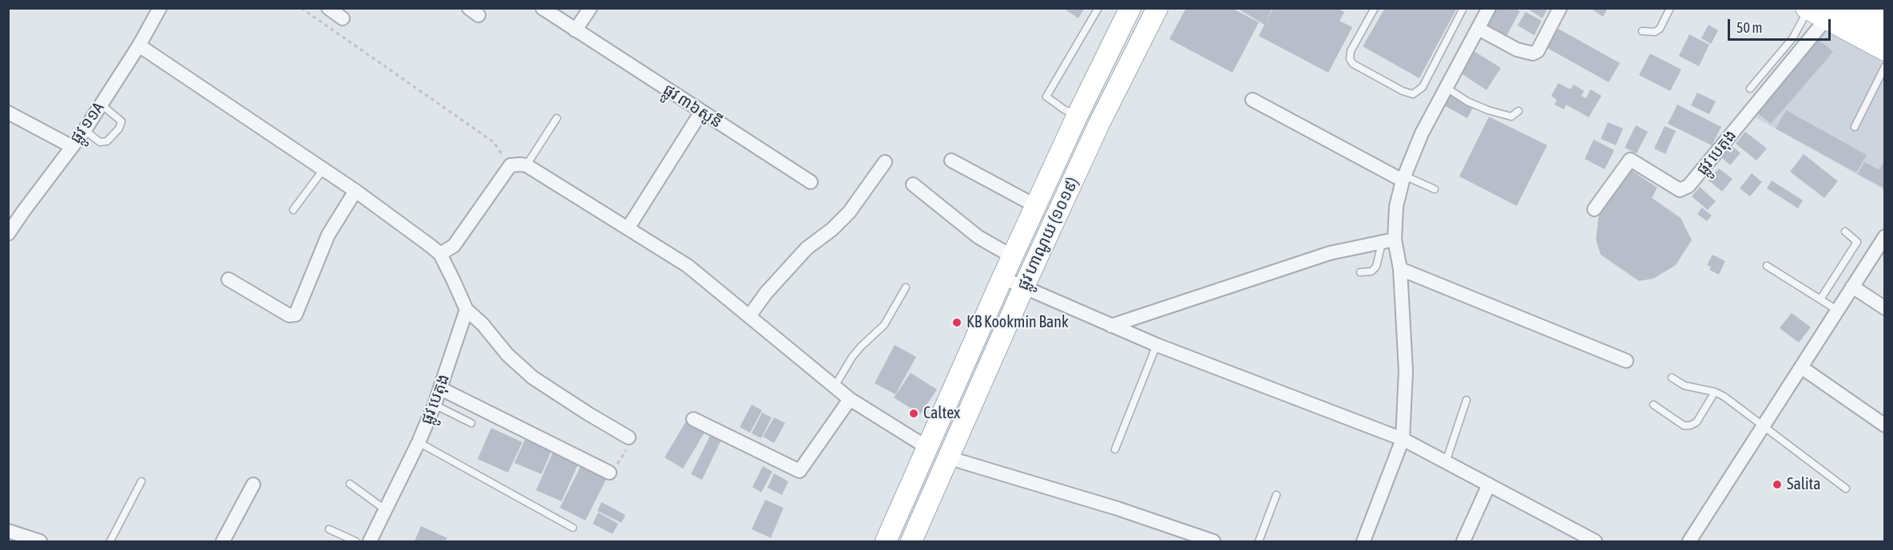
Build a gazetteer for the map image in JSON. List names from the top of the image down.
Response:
{
  "streets": {
    "main road": ["ផ្លូវ ហាណូយ (១០១៩)"],
    "street": ["ផ្លូវ ៣៦សូនី", "ផ្លូវ ១១A", "ផ្លូវ បេតុង"]
  },
  "places": ["KB Kookmin Bank", "Caltex", "Salita"],
  "scale_bar": "50 m"
}
